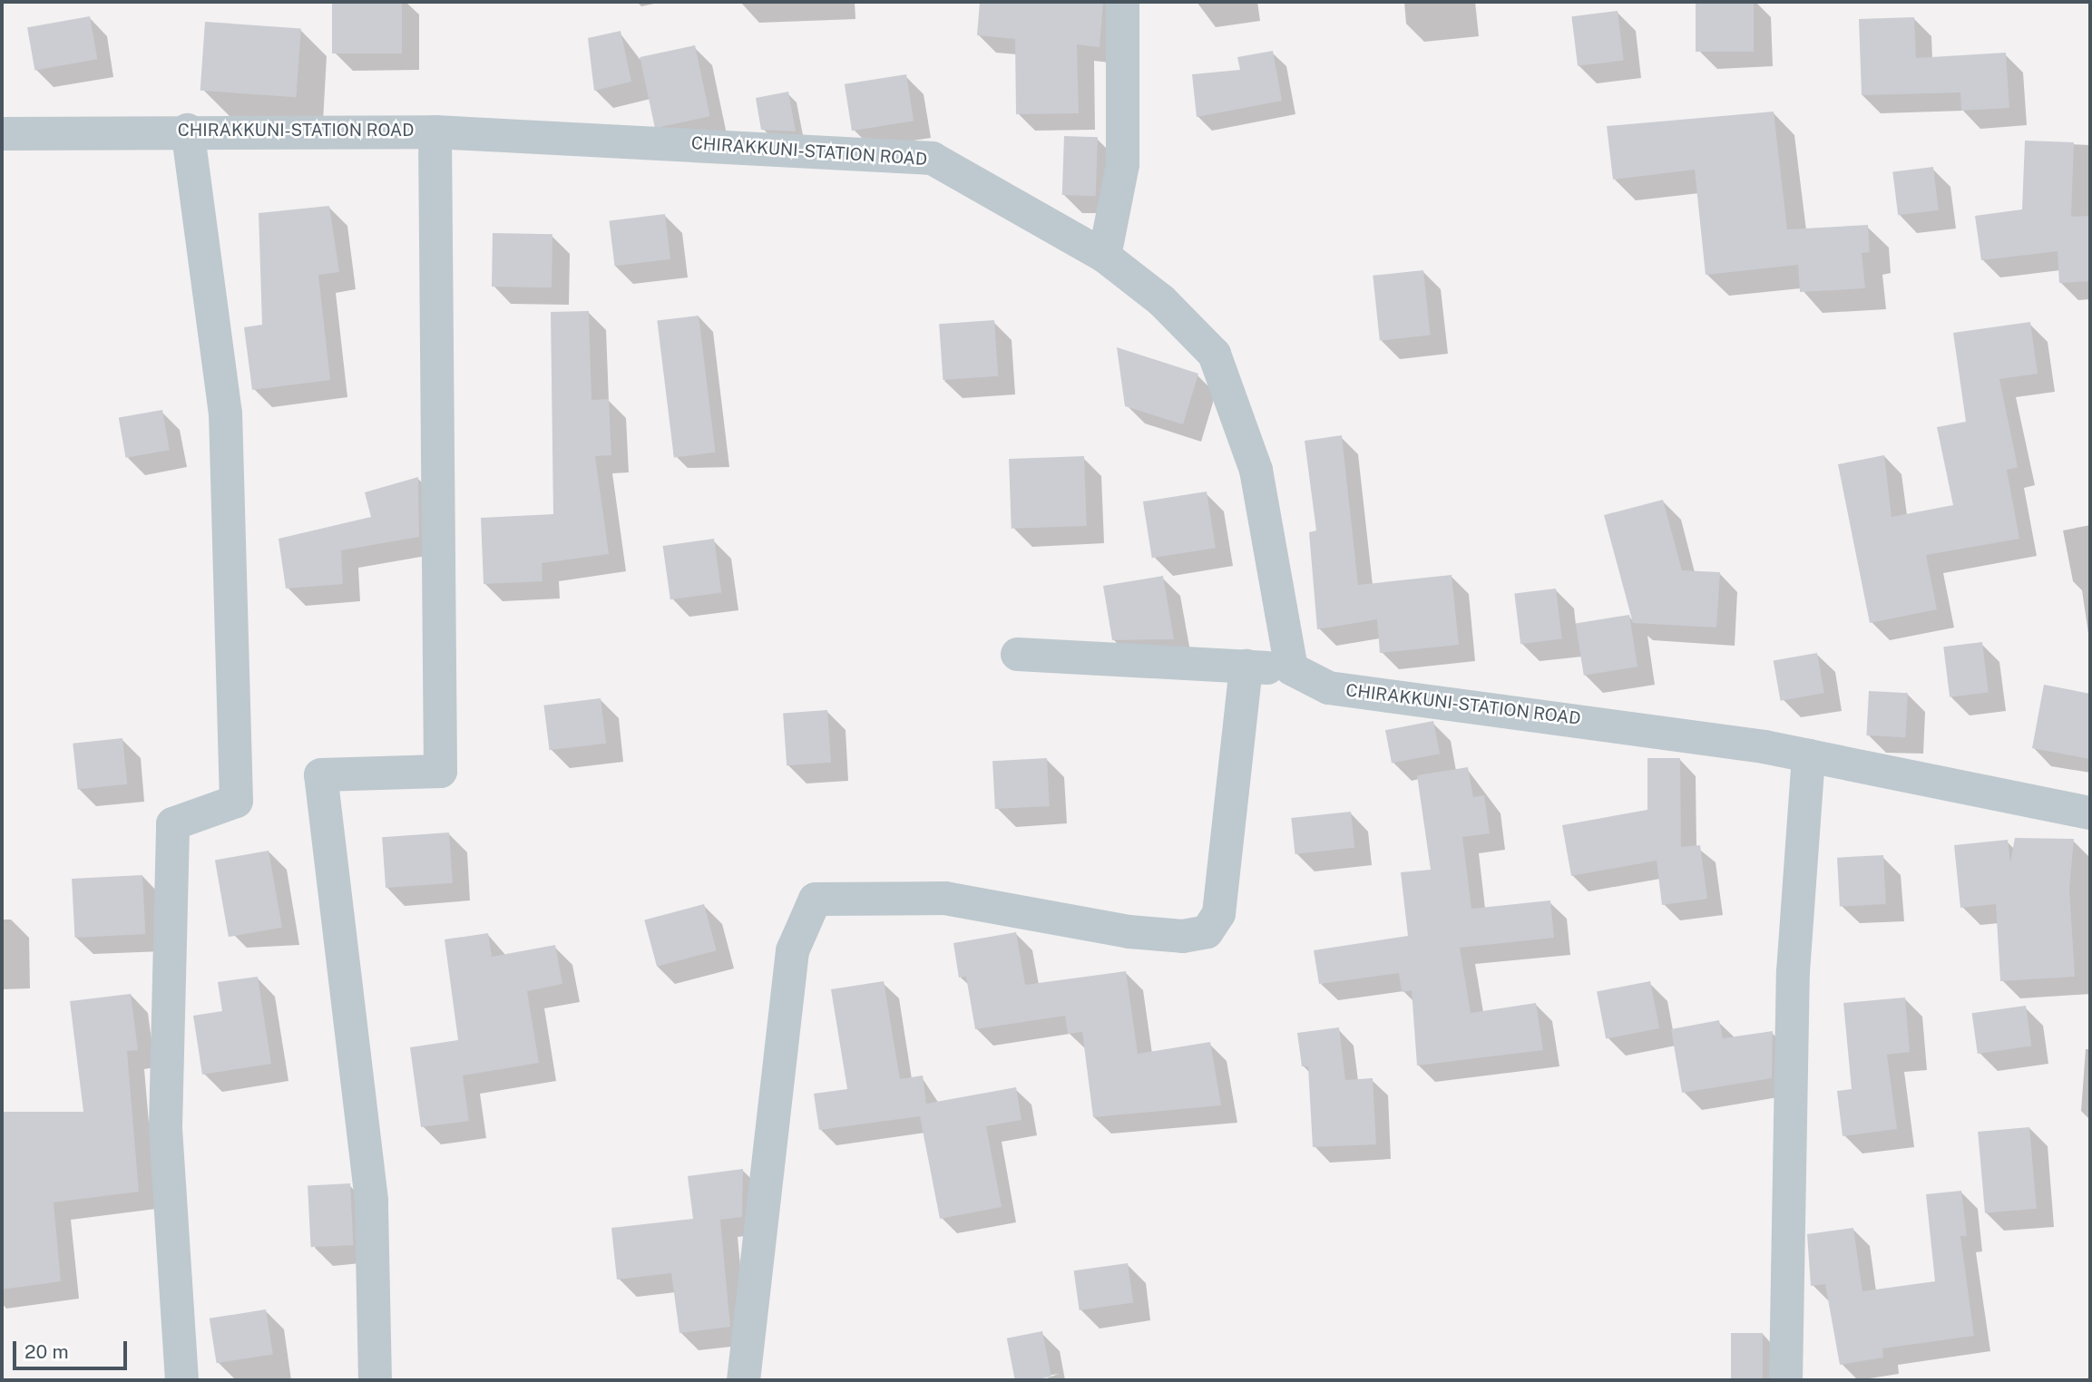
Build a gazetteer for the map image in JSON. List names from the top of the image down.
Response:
{
  "streets": {
    "street": ["CHIRAKKUNI-STATION ROAD"]
  },
  "scale_bar": "20 m"
}
